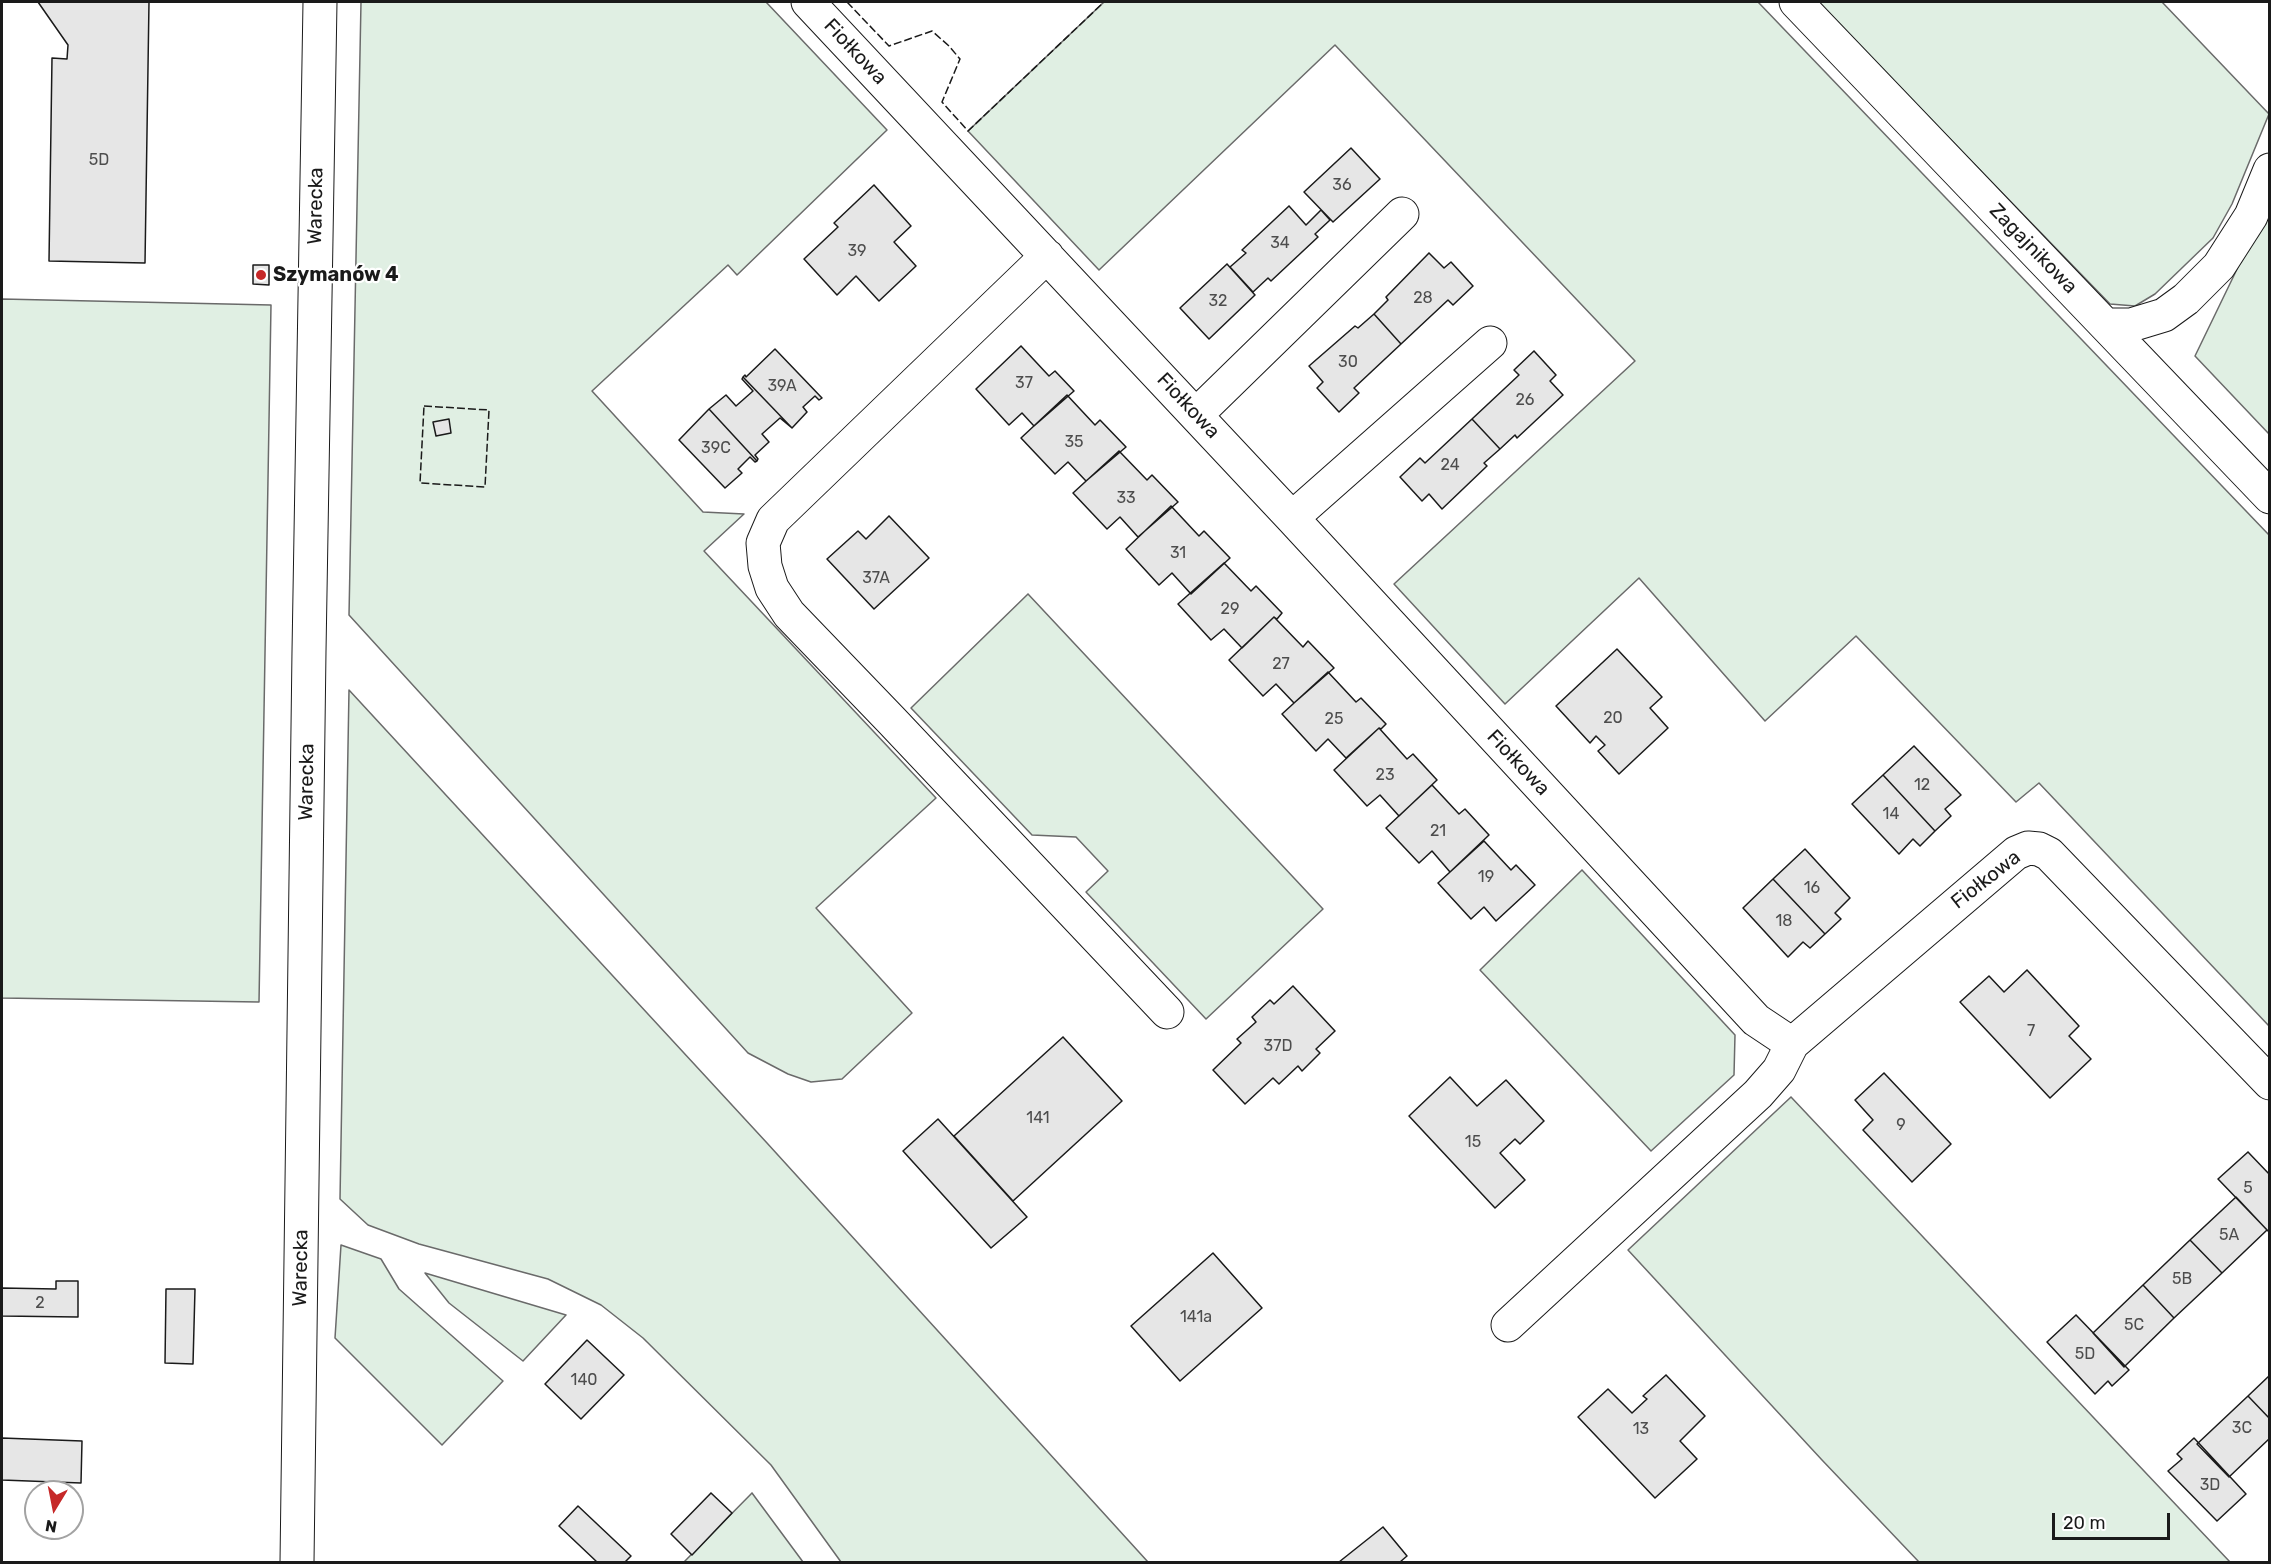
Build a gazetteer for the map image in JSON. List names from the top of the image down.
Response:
{
  "streets": {
    "street": ["Fiołkowa", "Warecka", "Zagajnikowa"]
  },
  "places": ["Szymanów 4"],
  "house_numbers": [
    "5D",
    "36",
    "34",
    "39",
    "28",
    "32",
    "30",
    "37",
    "39A",
    "26",
    "35",
    "39C",
    "24",
    "33",
    "31",
    "37A",
    "29",
    "27",
    "20",
    "25",
    "23",
    "12",
    "14",
    "21",
    "19",
    "16",
    "18",
    "7",
    "37D",
    "141",
    "9",
    "15",
    "5",
    "5A",
    "5B",
    "2",
    "141a",
    "5C",
    "5D",
    "140",
    "3C",
    "13",
    "3D"
  ],
  "scale_bar": "20 m",
  "north": "bottom"
}
